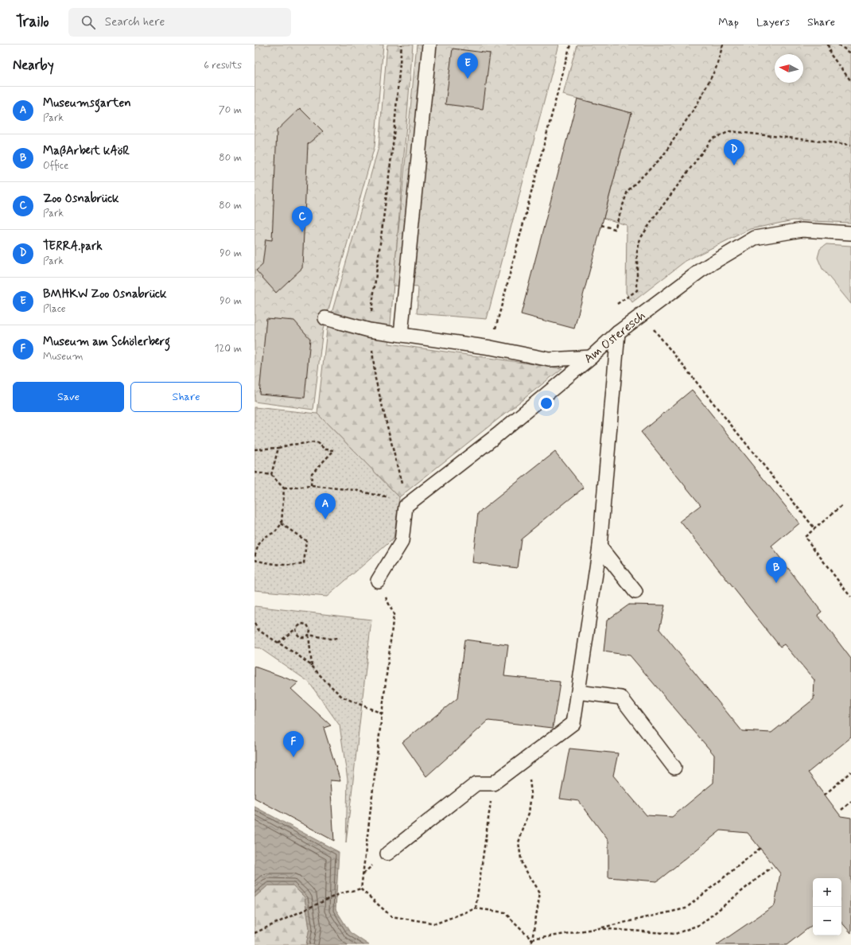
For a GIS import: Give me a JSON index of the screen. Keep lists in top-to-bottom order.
{
  "streets": {
    "lane": ["Am Osteresch"]
  },
  "north": "left",
  "page": {
    "header": "Trailo",
    "search": "Search here",
    "nav": ["Map", "Layers", "Share"],
    "heading": ["Nearby", "6 results"],
    "pins": [
      "E",
      "D",
      "C",
      "A",
      "B",
      "F"
    ],
    "list": [
      {
        "mark": "A",
        "name": "Museumsgarten",
        "note": "Park",
        "value": "70 m"
      },
      {
        "mark": "B",
        "name": "MaßArbeit kAöR",
        "note": "Office",
        "value": "80 m"
      },
      {
        "mark": "C",
        "name": "Zoo Osnabrück",
        "note": "Park",
        "value": "80 m"
      },
      {
        "mark": "D",
        "name": "TERRA.park",
        "note": "Park",
        "value": "90 m"
      },
      {
        "mark": "E",
        "name": "BMHKW Zoo Osnabrück",
        "note": "Place",
        "value": "90 m"
      },
      {
        "mark": "F",
        "name": "Museum am Schölerberg",
        "note": "Museum",
        "value": "120 m"
      }
    ],
    "buttons": ["Save", "Share"],
    "map_buttons": ["+", "−"]
  }
}
